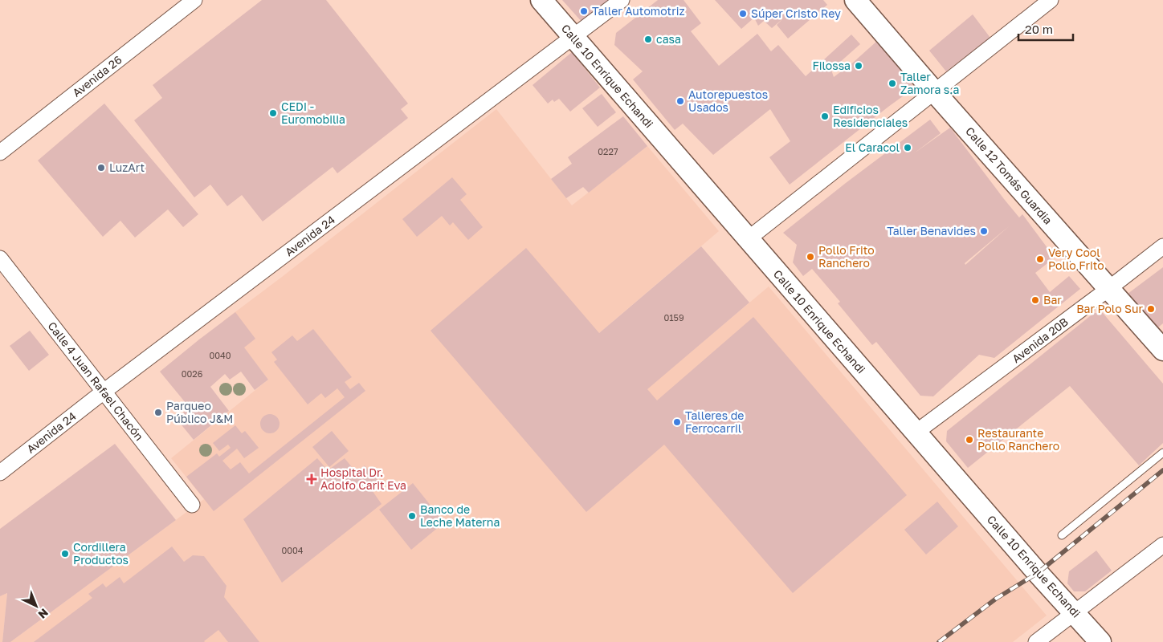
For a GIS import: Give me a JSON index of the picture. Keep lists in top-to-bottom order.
{
  "streets": {
    "street": [
      "Avenida 26",
      "Calle 10 Enrique Echandi",
      "Calle 12 Tomás Guardia",
      "Avenida 24",
      "Avenida 20B",
      "Calle 4 Juan Rafael Chacón"
    ]
  },
  "crossings": [
    ["Calle 10 Enrique Echandi", "Avenida 24"],
    ["Calle 10 Enrique Echandi", "Avenida 20B"],
    ["Calle 12 Tomás Guardia", "Avenida 20B"],
    ["Avenida 24", "Calle 4 Juan Rafael Chacón"]
  ],
  "places": {
    "other": [
      "Taller Automotriz",
      "Súper Cristo Rey",
      "casa",
      "Filossa",
      "Taller Zamora s.a",
      "Autorepuestos Usados",
      "CEDI - Euromobilia",
      "Edificios Residenciales",
      "El Caracol",
      "LuzArt",
      "Taller Benavides",
      "Pollo Frito Ranchero",
      "Very Cool Pollo Frito",
      "Bar",
      "Bar Polo Sur",
      "Parqueo Público J&M",
      "Talleres de Ferrocarril",
      "Restaurante Pollo Ranchero",
      "Banco de Leche Materna",
      "Cordillera Productos"
    ],
    "health": ["Hospital Dr. Adolfo Carit Eva"]
  },
  "house_numbers": [
    "0227",
    "0159",
    "0040",
    "0026",
    "0004"
  ],
  "scale_bar": "20 m",
  "north": "bottom right"
}
